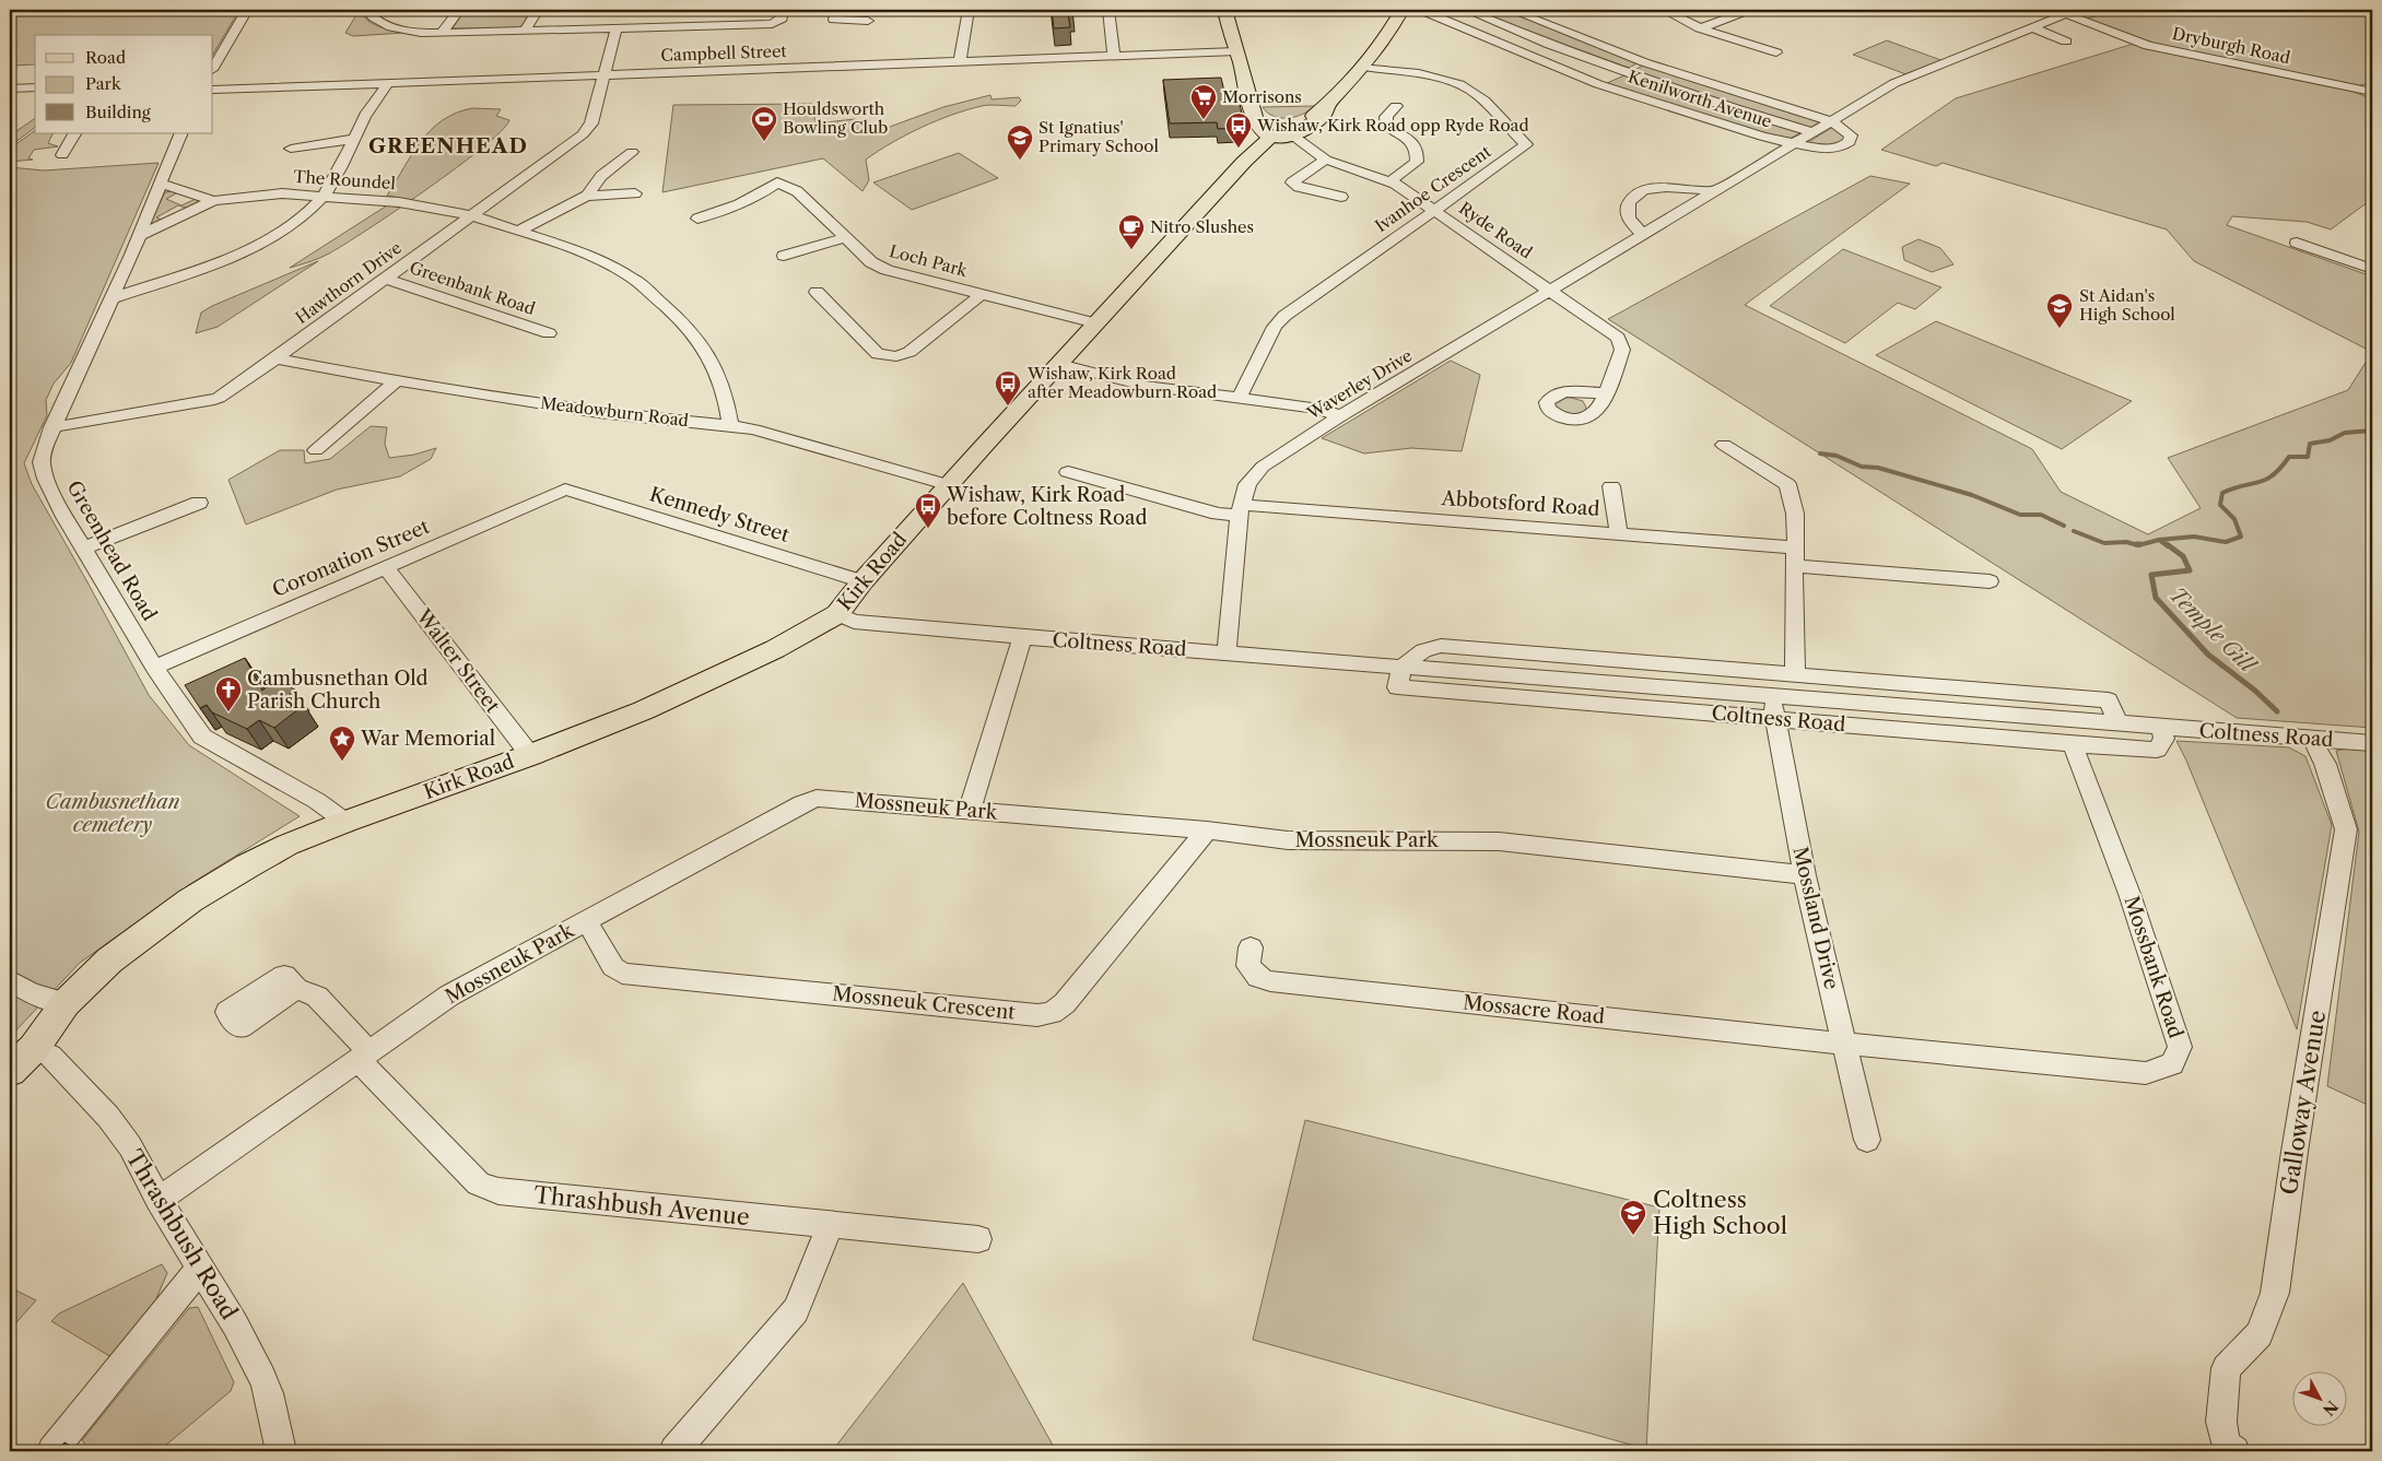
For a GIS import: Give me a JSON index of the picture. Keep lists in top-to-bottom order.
{
  "streets": {
    "main road": ["Kirk Road"],
    "street": [
      "Dryburgh Road",
      "Campbell Street",
      "Kenilworth Avenue",
      "The Roundel",
      "Ivanhoe Crescent",
      "Ryde Road",
      "Loch Park",
      "Hawthorn Drive",
      "Greenbank Road",
      "Waverley Drive",
      "Meadowburn Road",
      "Abbotsford Road",
      "Kennedy Street",
      "Greenhead Road",
      "Coronation Street",
      "Coltness Road",
      "Walter Street",
      "Mossneuk Park",
      "Mossland Drive",
      "Mossbank Road",
      "Mossneuk Crescent",
      "Mossacre Road",
      "Galloway Avenue",
      "Thrashbush Avenue",
      "Thrashbush Road"
    ]
  },
  "crossings": [
    ["Dryburgh Road", "Waverley Drive"],
    ["Campbell Street", "Hawthorn Drive"],
    ["Kenilworth Avenue", "Waverley Drive"],
    ["The Roundel", "Hawthorn Drive"],
    ["The Roundel", "Greenhead Road"],
    ["Ivanhoe Crescent", "Ryde Road"],
    ["Ivanhoe Crescent", "Kirk Road"],
    ["Ryde Road", "Waverley Drive"],
    ["Ryde Road", "Kirk Road"],
    ["Loch Park", "Kirk Road"],
    ["Hawthorn Drive", "Greenbank Road"],
    ["Hawthorn Drive", "Meadowburn Road"],
    ["Hawthorn Drive", "Greenhead Road"],
    ["Waverley Drive", "Abbotsford Road"],
    ["Waverley Drive", "Coltness Road"],
    ["Meadowburn Road", "Kirk Road"],
    ["Kennedy Street", "Coronation Street"],
    ["Kennedy Street", "Kirk Road"],
    ["Greenhead Road", "Coronation Street"],
    ["Greenhead Road", "Kirk Road"],
    ["Coronation Street", "Walter Street"],
    ["Kirk Road", "Coltness Road"],
    ["Kirk Road", "Walter Street"],
    ["Kirk Road", "Thrashbush Road"],
    ["Coltness Road", "Mossland Drive"],
    ["Coltness Road", "Mossbank Road"],
    ["Coltness Road", "Galloway Avenue"],
    ["Mossneuk Park", "Mossland Drive"],
    ["Mossneuk Park", "Mossneuk Crescent"],
    ["Mossneuk Park", "Thrashbush Avenue"],
    ["Mossneuk Park", "Thrashbush Road"],
    ["Mossland Drive", "Mossbank Road"],
    ["Mossland Drive", "Mossacre Road"],
    ["Mossbank Road", "Mossacre Road"]
  ],
  "districts": ["GREENHEAD"],
  "water": ["Temple Gill"],
  "parks": ["Cambusnethan cemetery"],
  "places": {
    "supermarket": ["Morrisons"],
    "sports": ["Houldsworth Bowling Club"],
    "bus stop": ["Wishaw, Kirk Road opp Ryde Road", "Wishaw, Kirk Road after Meadowburn Road", "Wishaw, Kirk Road before Coltness Road"],
    "school or university": ["St Ignatius' Primary School", "St Aidan's High School", "Coltness High School"],
    "cafe": ["Nitro Slushes"],
    "church": ["Cambusnethan Old Parish Church"],
    "place": ["War Memorial"]
  },
  "legend": ["Road", "Park", "Building"],
  "north": "bottom right"
}
